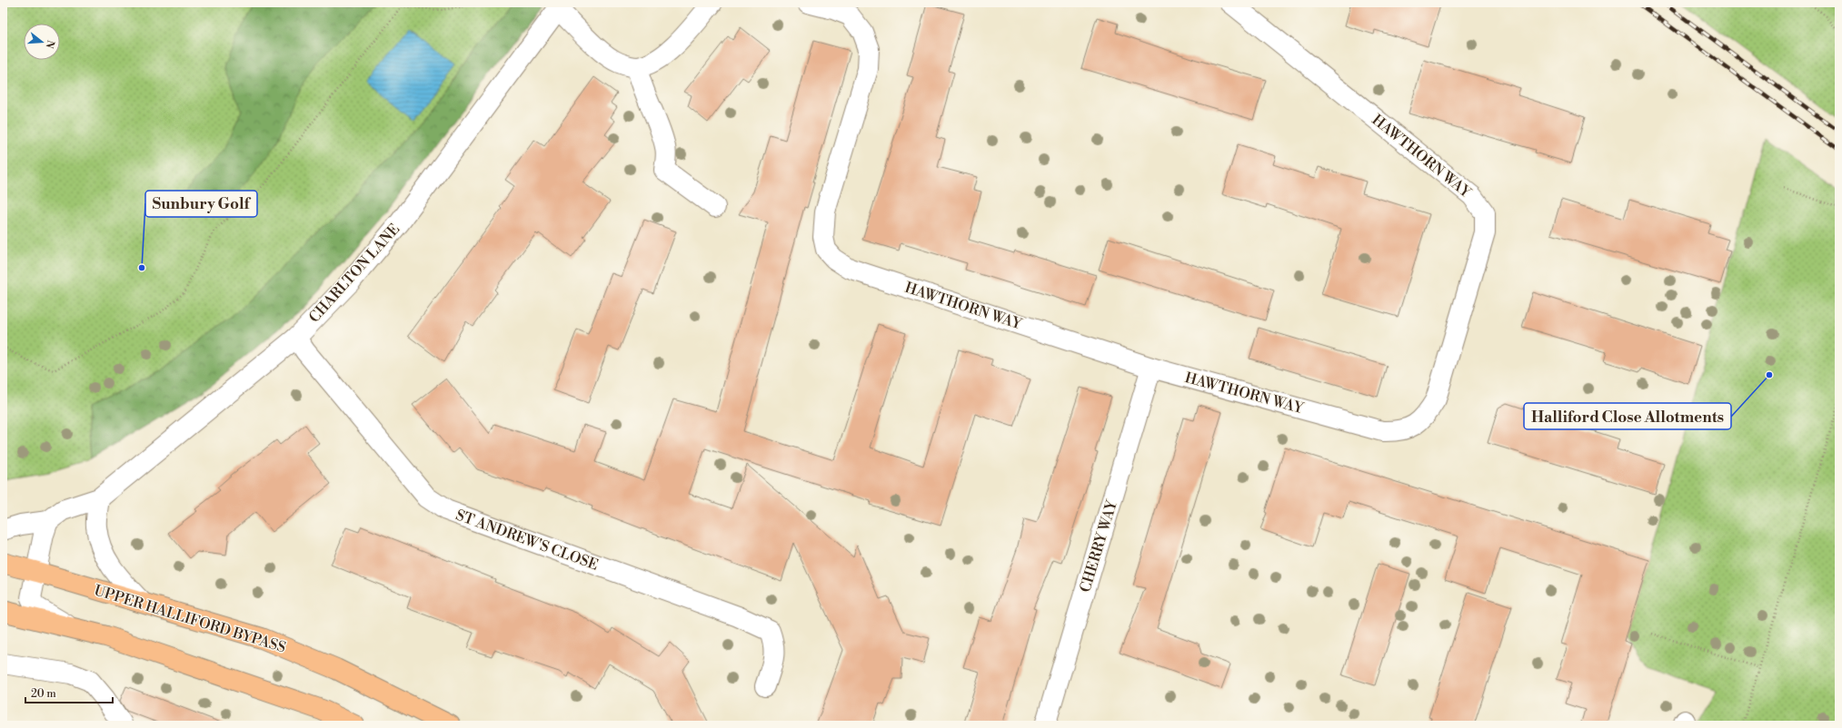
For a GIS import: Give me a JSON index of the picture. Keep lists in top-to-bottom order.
{
  "streets": {
    "main road": ["UPPER HALLIFORD BYPASS"],
    "street": [
      "HAWTHORN WAY",
      "CHARLTON LANE",
      "ST ANDREW'S CLOSE",
      "CHERRY WAY"
    ]
  },
  "crossings": [
    ["HAWTHORN WAY", "CHERRY WAY"],
    ["CHARLTON LANE", "ST ANDREW'S CLOSE"]
  ],
  "places": ["Sunbury Golf", "Halliford Close Allotments"],
  "scale_bar": "20 m",
  "north": "right"
}
